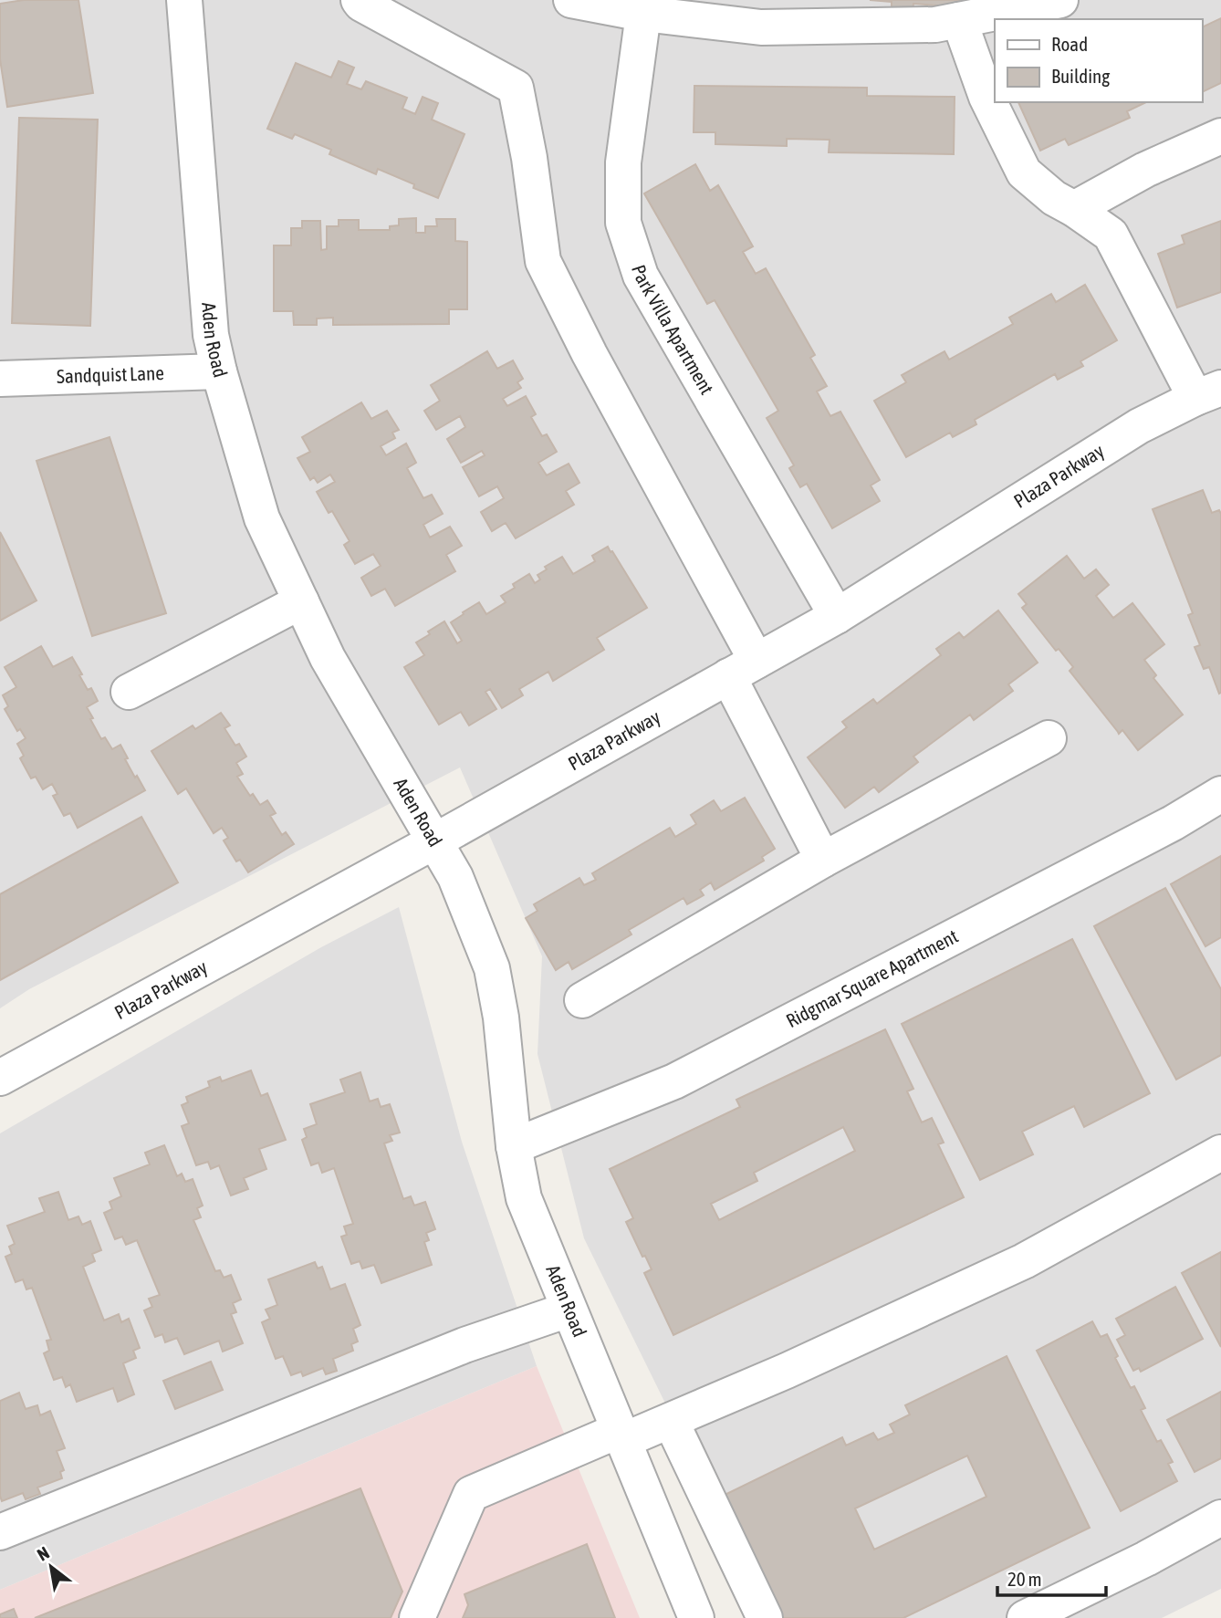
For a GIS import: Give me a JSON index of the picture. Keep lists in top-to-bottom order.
{
  "streets": {
    "street": [
      "Park Villa Apartment",
      "Aden Road",
      "Sandquist Lane",
      "Plaza Parkway",
      "Ridgmar Square Apartment"
    ]
  },
  "crossings": [
    ["Park Villa Apartment", "Plaza Parkway"],
    ["Aden Road", "Sandquist Lane"],
    ["Aden Road", "Plaza Parkway"],
    ["Aden Road", "Ridgmar Square Apartment"]
  ],
  "legend": ["Road", "Building"],
  "scale_bar": "20 m",
  "north": "top left"
}
